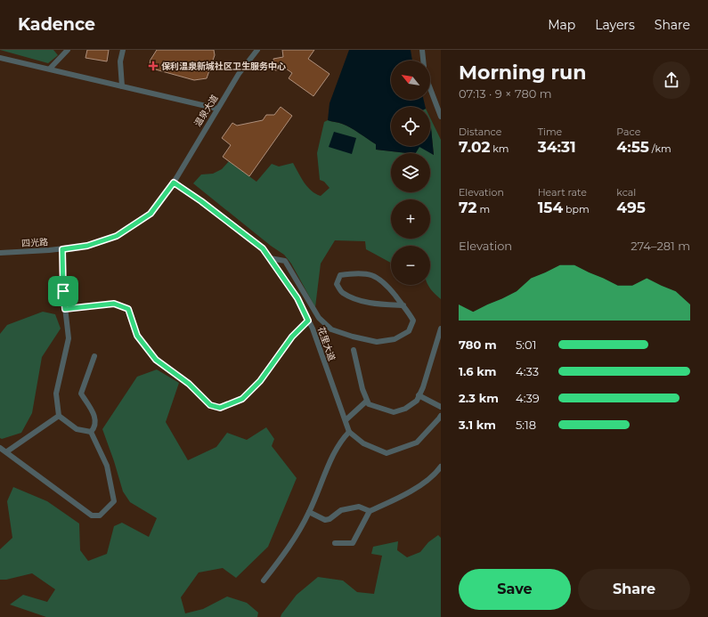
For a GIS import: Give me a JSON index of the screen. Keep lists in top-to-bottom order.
{
  "streets": {
    "street": ["温泉大道", "四光路", "花里大道"]
  },
  "crossings": [
    ["温泉大道", "四光路"],
    ["温泉大道", "花里大道"],
    ["四光路", "花里大道"]
  ],
  "places": {
    "health": ["保利温泉新城社区卫生服务中心"]
  },
  "north": "top left",
  "page": {
    "header": "Kadence",
    "nav": ["Map", "Layers", "Share"],
    "heading": ["Morning run", "07:13 · 9 × 780 m"],
    "map_buttons": ["+", "−"],
    "stats": [
      ["Distance", "7.02 km"],
      ["Time", "34:31"],
      ["Pace", "4:55 /km"],
      ["Elevation", "72 m"],
      ["Heart rate", "154 bpm"],
      ["kcal", "495"]
    ],
    "chart": ["Elevation", "274–281 m"],
    "list": [
      {
        "name": "780 m",
        "note": "5:01"
      },
      {
        "name": "1.6 km",
        "note": "4:33"
      },
      {
        "name": "2.3 km",
        "note": "4:39"
      },
      {
        "name": "3.1 km",
        "note": "5:18"
      }
    ],
    "buttons": ["Save", "Share"]
  }
}
